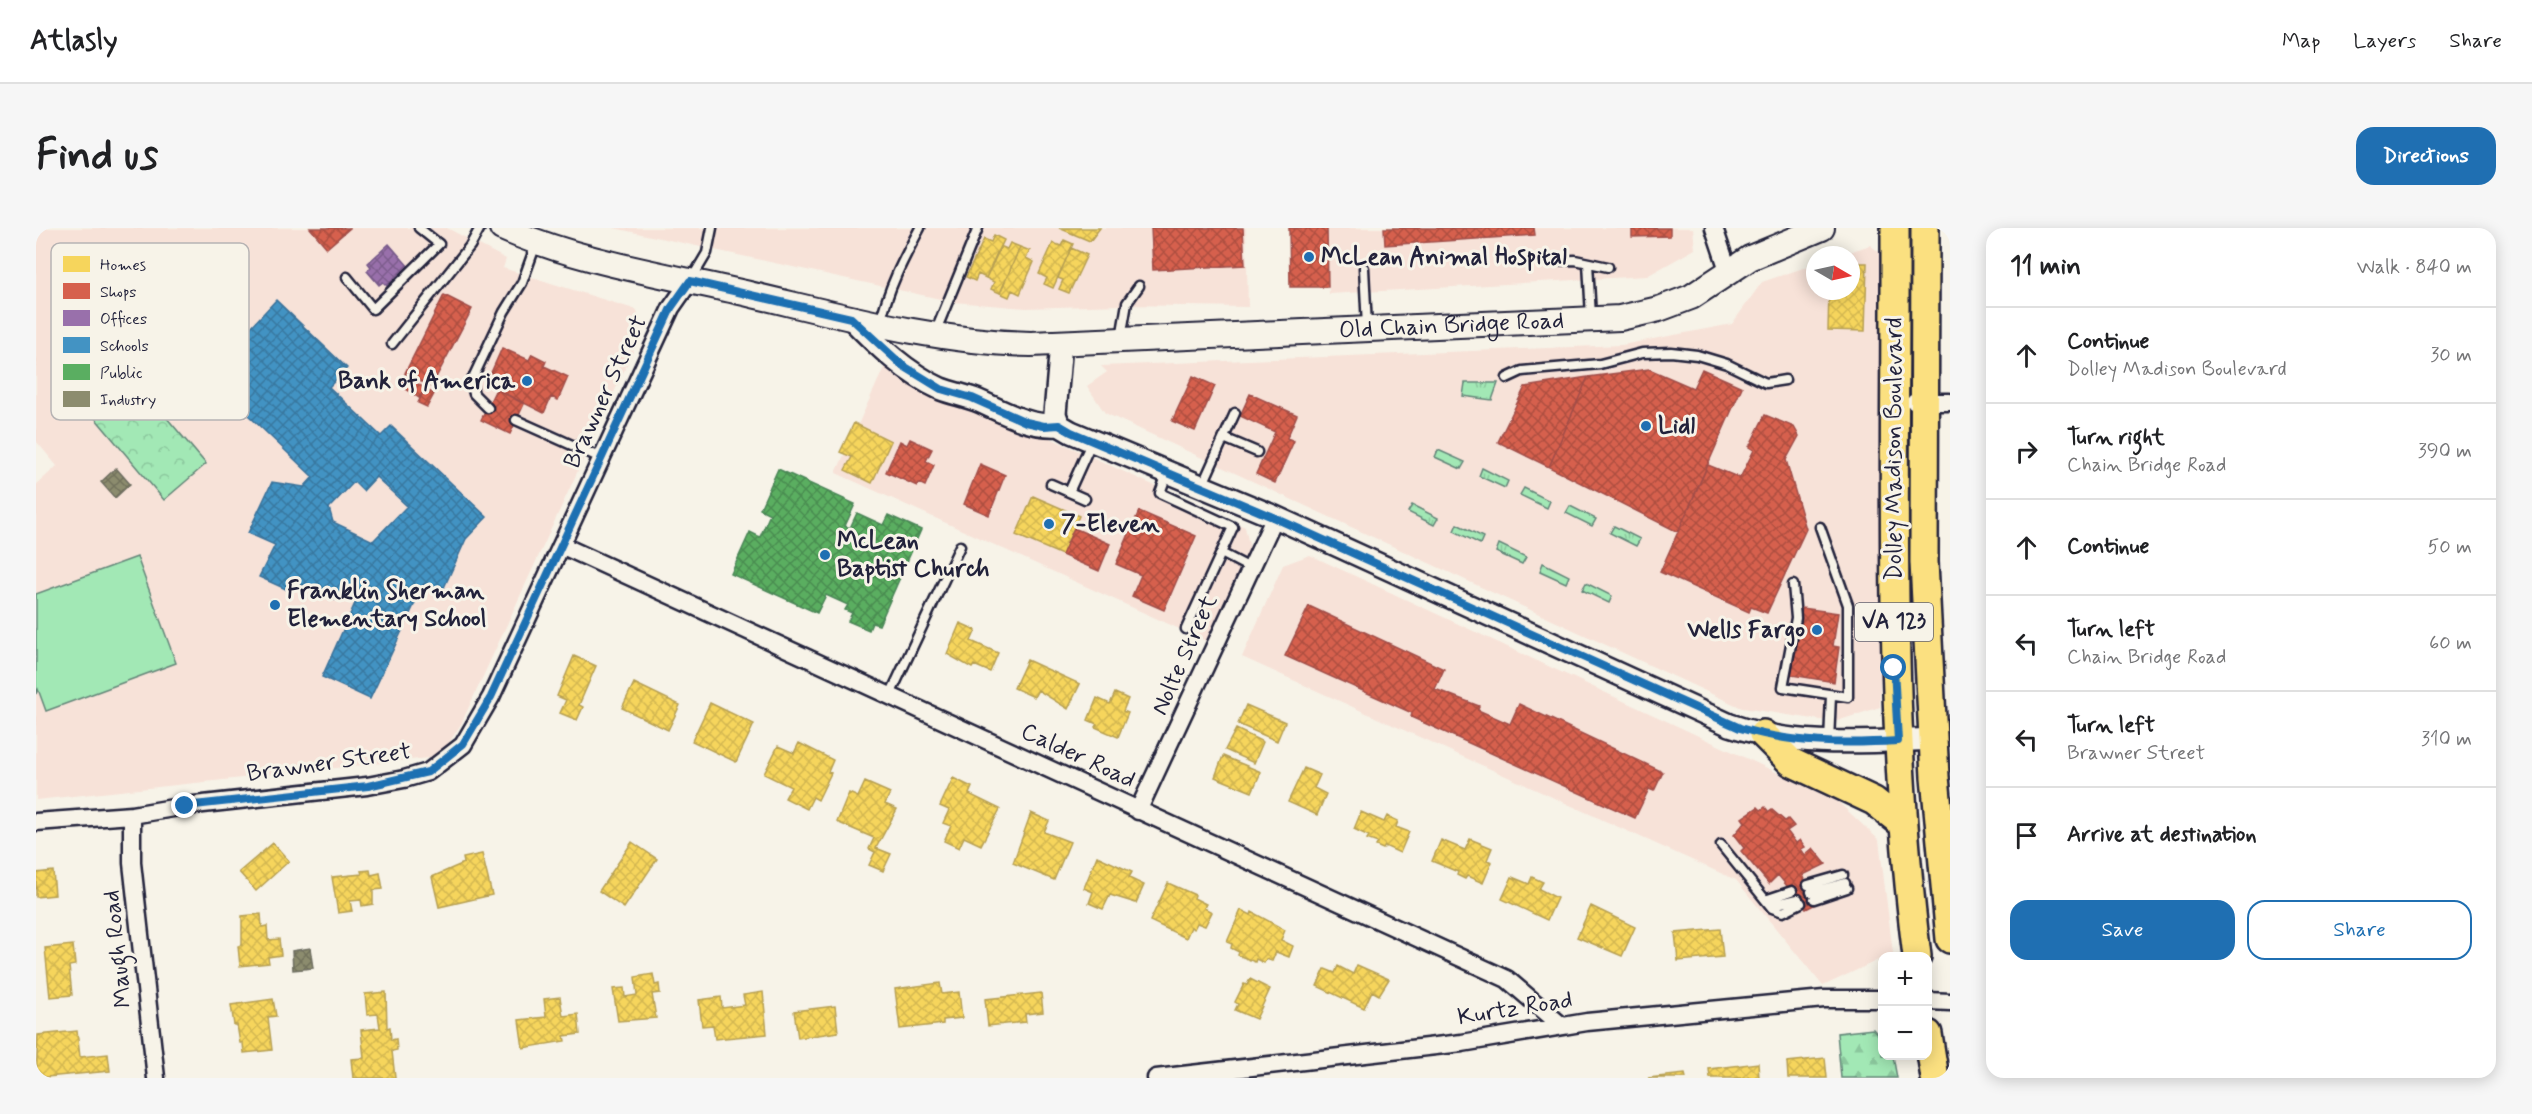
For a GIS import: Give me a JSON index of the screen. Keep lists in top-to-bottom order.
{
  "streets": {
    "main road": ["Old Chain Bridge Road", "Dolley Madison Boulevard", "VA 123"],
    "street": [
      "Brawner Street",
      "Nolte Street",
      "Calder Road",
      "Maugh Road",
      "Kurtz Road"
    ]
  },
  "crossings": [
    ["Old Chain Bridge Road", "Brawner Street"],
    ["Brawner Street", "Calder Road"],
    ["Brawner Street", "Maugh Road"],
    ["Nolte Street", "Calder Road"],
    ["Calder Road", "Kurtz Road"]
  ],
  "places": [
    "McLean Animal Hospital",
    "Bank of America",
    "Lidl",
    "7-Eleven",
    "McLean Baptist Church",
    "Franklin Sherman Elementary School",
    "Wells Fargo"
  ],
  "legend": [
    "Homes",
    "Shops",
    "Offices",
    "Schools",
    "Public",
    "Industry"
  ],
  "north": "right",
  "page": {
    "header": "Atlasly",
    "nav": ["Map", "Layers", "Share"],
    "buttons": [
      "Directions",
      ["Save", "Share"]
    ],
    "title": "Find us",
    "heading": ["11 min", "Walk · 840 m"],
    "list": [
      ["Continue", "Dolley Madison Boulevard", "30 m"],
      ["Turn right", "Chain Bridge Road", "390 m"],
      ["Continue", "50 m"],
      ["Turn left", "Chain Bridge Road", "60 m"],
      ["Turn left", "Brawner Street", "310 m"],
      "Arrive at destination"
    ],
    "map_buttons": ["+", "−"]
  }
}
